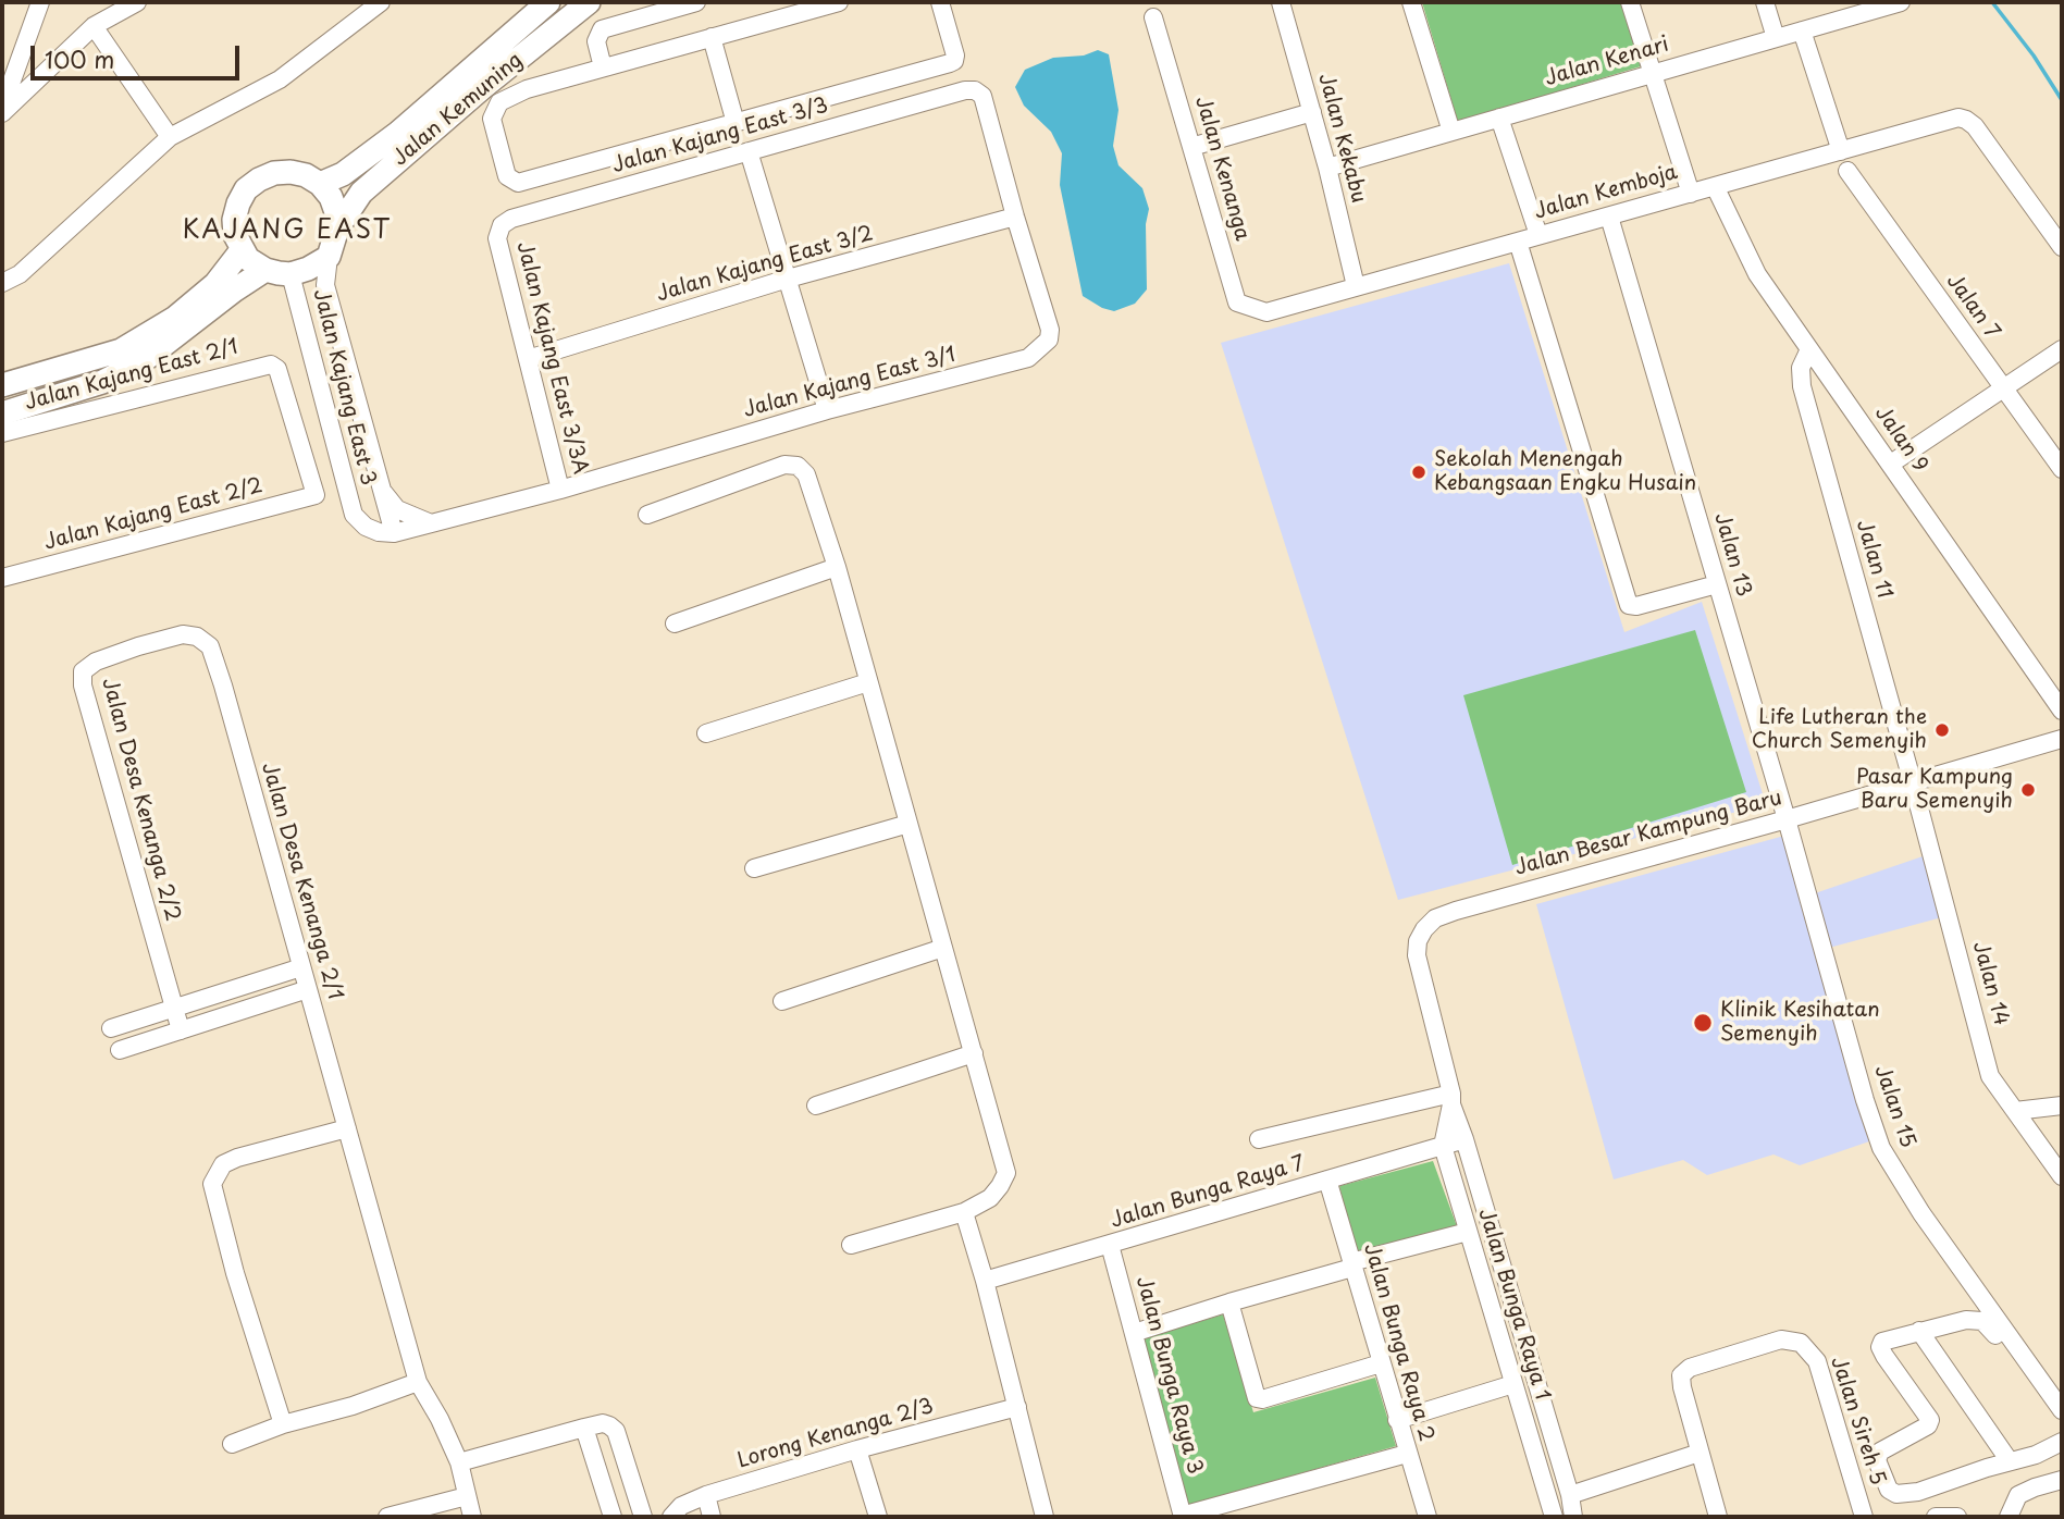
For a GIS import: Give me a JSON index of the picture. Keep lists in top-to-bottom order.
{
  "streets": {
    "street": [
      "Jalan Kenari",
      "Jalan Kemuning",
      "Jalan Kajang East 3/3",
      "Jalan Kekabu",
      "Jalan Kenanga",
      "Jalan Kemboja",
      "Jalan Kajang East 3/2",
      "Jalan 7",
      "Jalan Kajang East 3/3A",
      "Jalan Kajang East 2/1",
      "Jalan Kajang East 3/1",
      "Jalan Kajang East 3",
      "Jalan 9",
      "Jalan Kajang East 2/2",
      "Jalan 13",
      "Jalan 11",
      "Jalan Desa Kenanga 2/2",
      "Jalan Besar Kampung Baru",
      "Jalan Desa Kenanga 2/1",
      "Jalan 14",
      "Jalan 15",
      "Jalan Bunga Raya 7",
      "Jalan Bunga Raya 1",
      "Jalan Bunga Raya 2",
      "Jalan Bunga Raya 3",
      "Jalan Sireh 5",
      "Lorong Kenanga 2/3"
    ]
  },
  "crossings": [
    ["Jalan Kenari", "Jalan Kekabu"],
    ["Jalan Kemuning", "Jalan Kajang East 3"],
    ["Jalan Kajang East 3/3", "Jalan Kajang East 3/3A"],
    ["Jalan Kajang East 3/3", "Jalan Kajang East 3/1"],
    ["Jalan Kekabu", "Jalan Kemboja"],
    ["Jalan Kenanga", "Jalan Kemboja"],
    ["Jalan Kemboja", "Jalan 9"],
    ["Jalan Kemboja", "Jalan 13"],
    ["Jalan Kajang East 3/2", "Jalan Kajang East 3/3A"],
    ["Jalan Kajang East 3/2", "Jalan Kajang East 3/1"],
    ["Jalan Kajang East 3/3A", "Jalan Kajang East 3/1"],
    ["Jalan Kajang East 2/1", "Jalan Kajang East 2/2"],
    ["Jalan Kajang East 3/1", "Jalan Kajang East 3"],
    ["Jalan 9", "Jalan 11"],
    ["Jalan 13", "Jalan Besar Kampung Baru"],
    ["Jalan 13", "Jalan 15"],
    ["Jalan 11", "Jalan Besar Kampung Baru"],
    ["Jalan 11", "Jalan 14"],
    ["Jalan Desa Kenanga 2/2", "Jalan Desa Kenanga 2/1"],
    ["Jalan Besar Kampung Baru", "Jalan 14"],
    ["Jalan Besar Kampung Baru", "Jalan 15"],
    ["Jalan Besar Kampung Baru", "Jalan Bunga Raya 7"],
    ["Jalan Besar Kampung Baru", "Jalan Bunga Raya 1"],
    ["Jalan Bunga Raya 7", "Jalan Bunga Raya 1"],
    ["Jalan Bunga Raya 7", "Jalan Bunga Raya 2"],
    ["Jalan Bunga Raya 7", "Jalan Bunga Raya 3"]
  ],
  "districts": ["KAJANG EAST"],
  "places": [
    "Sekolah Menengah Kebangsaan Engku Husain",
    "Life Lutheran the Church Semenyih",
    "Pasar Kampung Baru Semenyih",
    "Klinik Kesihatan Semenyih"
  ],
  "scale_bar": "100 m"
}
